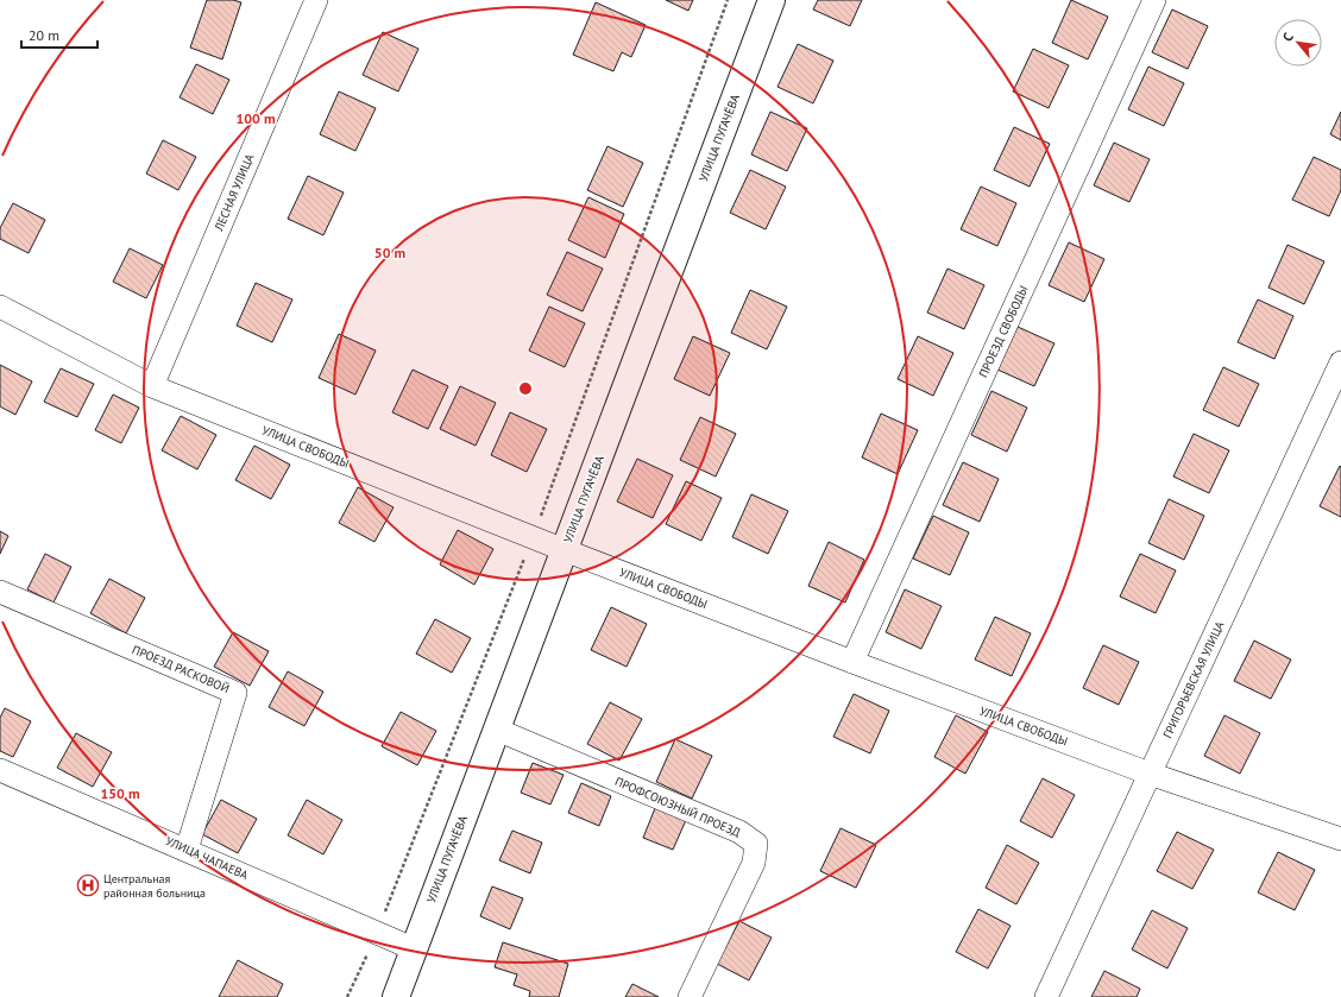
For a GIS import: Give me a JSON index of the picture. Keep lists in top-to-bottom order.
{
  "streets": {
    "main road": ["УЛИЦА ПУГАЧЁВА"],
    "street": [
      "ЛЕСНАЯ УЛИЦА",
      "ПРОЕЗД СВОБОДЫ",
      "УЛИЦА СВОБОДЫ",
      "ПРОЕЗД РАСКОВОЙ",
      "ГРИГОРЬЕВСКАЯ УЛИЦА",
      "ПРОФСОЮЗНЫЙ ПРОЕЗД",
      "УЛИЦА ЧАПАЕВА"
    ]
  },
  "crossings": [
    ["УЛИЦА ПУГАЧЁВА", "УЛИЦА СВОБОДЫ"],
    ["УЛИЦА ПУГАЧЁВА", "ПРОФСОЮЗНЫЙ ПРОЕЗД"],
    ["УЛИЦА ПУГАЧЁВА", "УЛИЦА ЧАПАЕВА"],
    ["ЛЕСНАЯ УЛИЦА", "УЛИЦА СВОБОДЫ"],
    ["ПРОЕЗД СВОБОДЫ", "УЛИЦА СВОБОДЫ"],
    ["УЛИЦА СВОБОДЫ", "ГРИГОРЬЕВСКАЯ УЛИЦА"],
    ["ПРОЕЗД РАСКОВОЙ", "УЛИЦА ЧАПАЕВА"]
  ],
  "places": {
    "hospital": ["Центральная районная больница"]
  },
  "scale_bar": "20 m",
  "north": "top left",
  "rings": ["100 m", "50 m", "150 m"]
}
